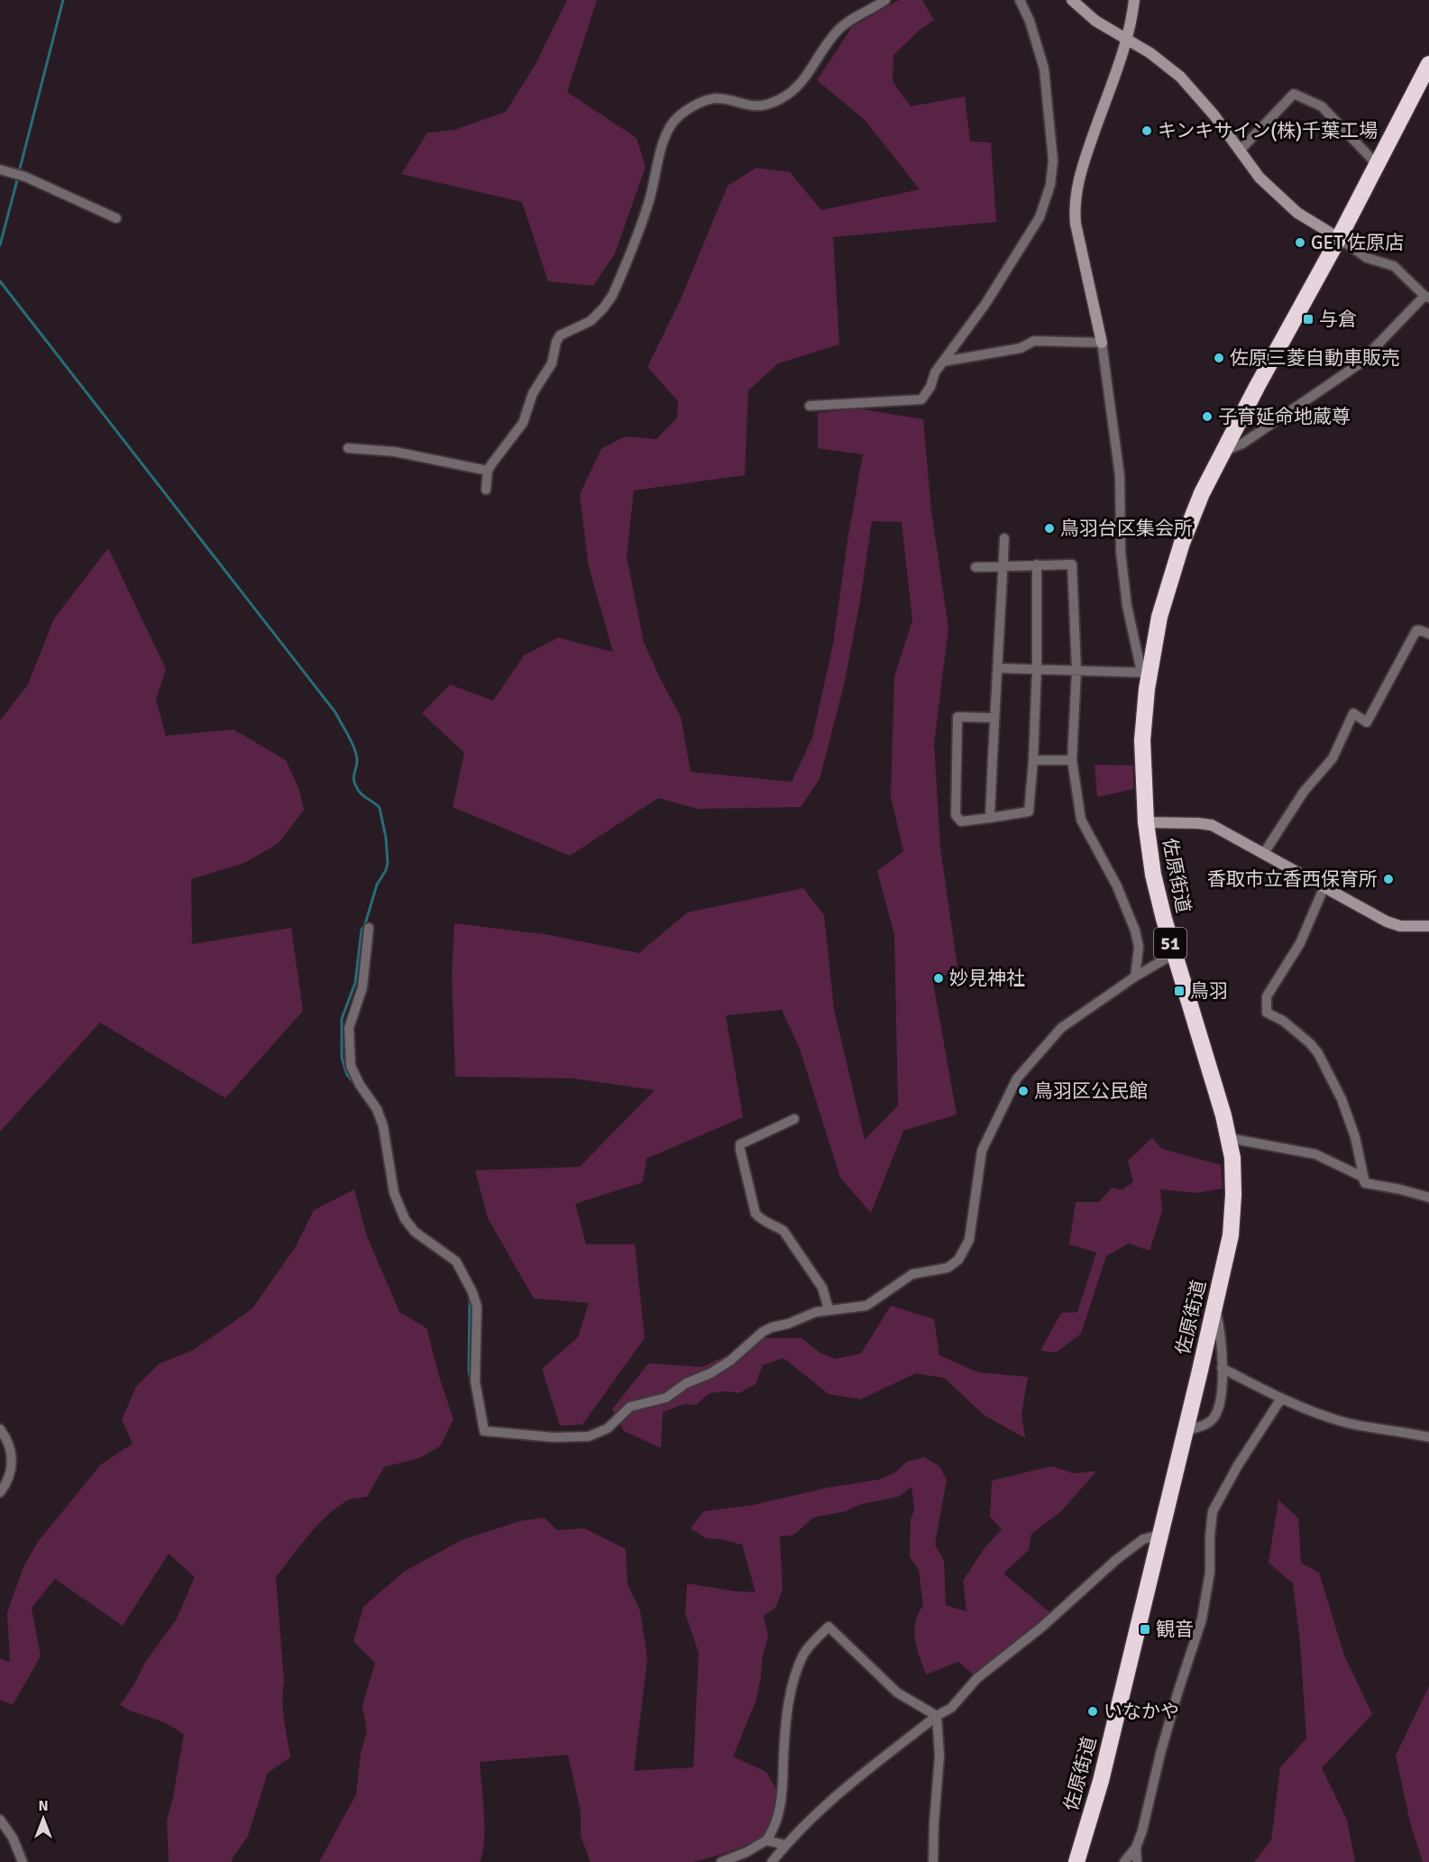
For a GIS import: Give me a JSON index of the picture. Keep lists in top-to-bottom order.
{
  "streets": {
    "highway": ["佐原街道", "51"]
  },
  "places": {
    "other": [
      "キンキサイン(株)千葉工場",
      "GET 佐原店",
      "佐原三菱自動車販売",
      "子育延命地蔵尊",
      "鳥羽台区集会所",
      "香取市立香西保育所",
      "妙見神社",
      "鳥羽区公民館",
      "いなかや"
    ],
    "transit": ["与倉", "鳥羽", "観音"]
  },
  "north": "top"
}
